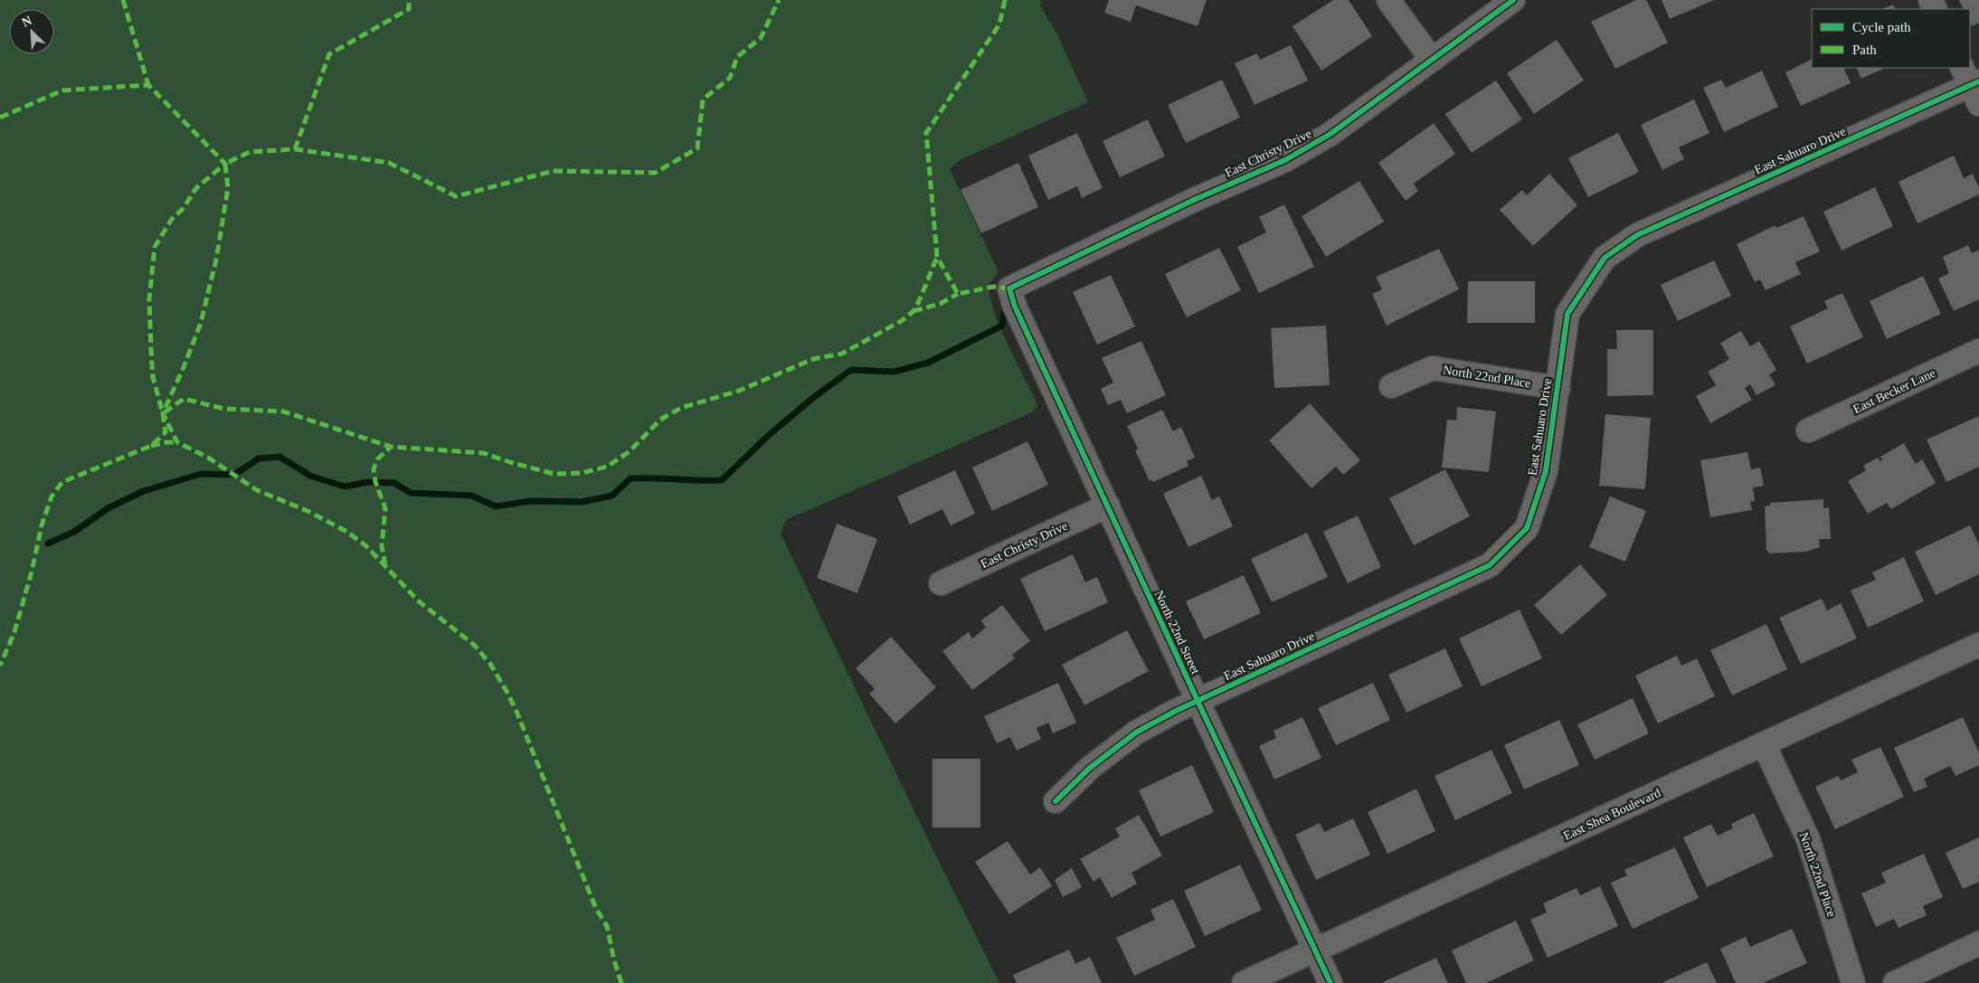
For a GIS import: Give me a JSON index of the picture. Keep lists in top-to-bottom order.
{
  "streets": {
    "street": [
      "East Sahuaro Drive",
      "East Christy Drive",
      "North 22nd Place",
      "East Becker Lane",
      "North 22nd Street",
      "East Shea Boulevard"
    ]
  },
  "crossings": [
    ["East Sahuaro Drive", "North 22nd Place"],
    ["East Sahuaro Drive", "North 22nd Street"],
    ["East Christy Drive", "North 22nd Street"],
    ["North 22nd Place", "East Shea Boulevard"],
    ["North 22nd Street", "East Shea Boulevard"]
  ],
  "legend": ["Cycle path", "Path"],
  "north": "top left"
}
